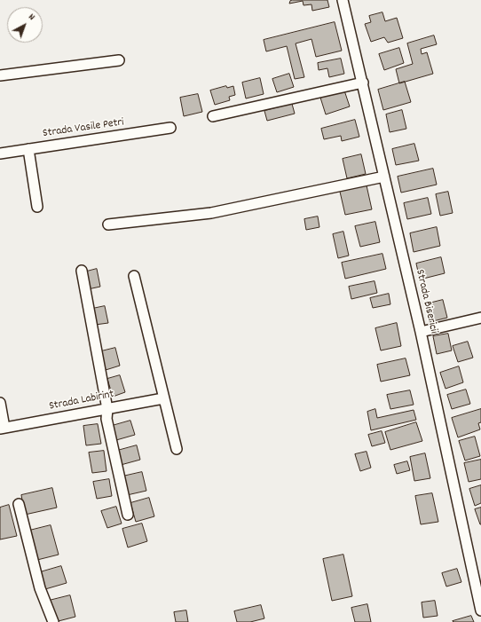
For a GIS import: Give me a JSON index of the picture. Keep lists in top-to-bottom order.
{
  "streets": {
    "street": ["Strada Vasile Petri", "Strada Bisericii", "Strada Labirint"]
  },
  "north": "top right"
}
